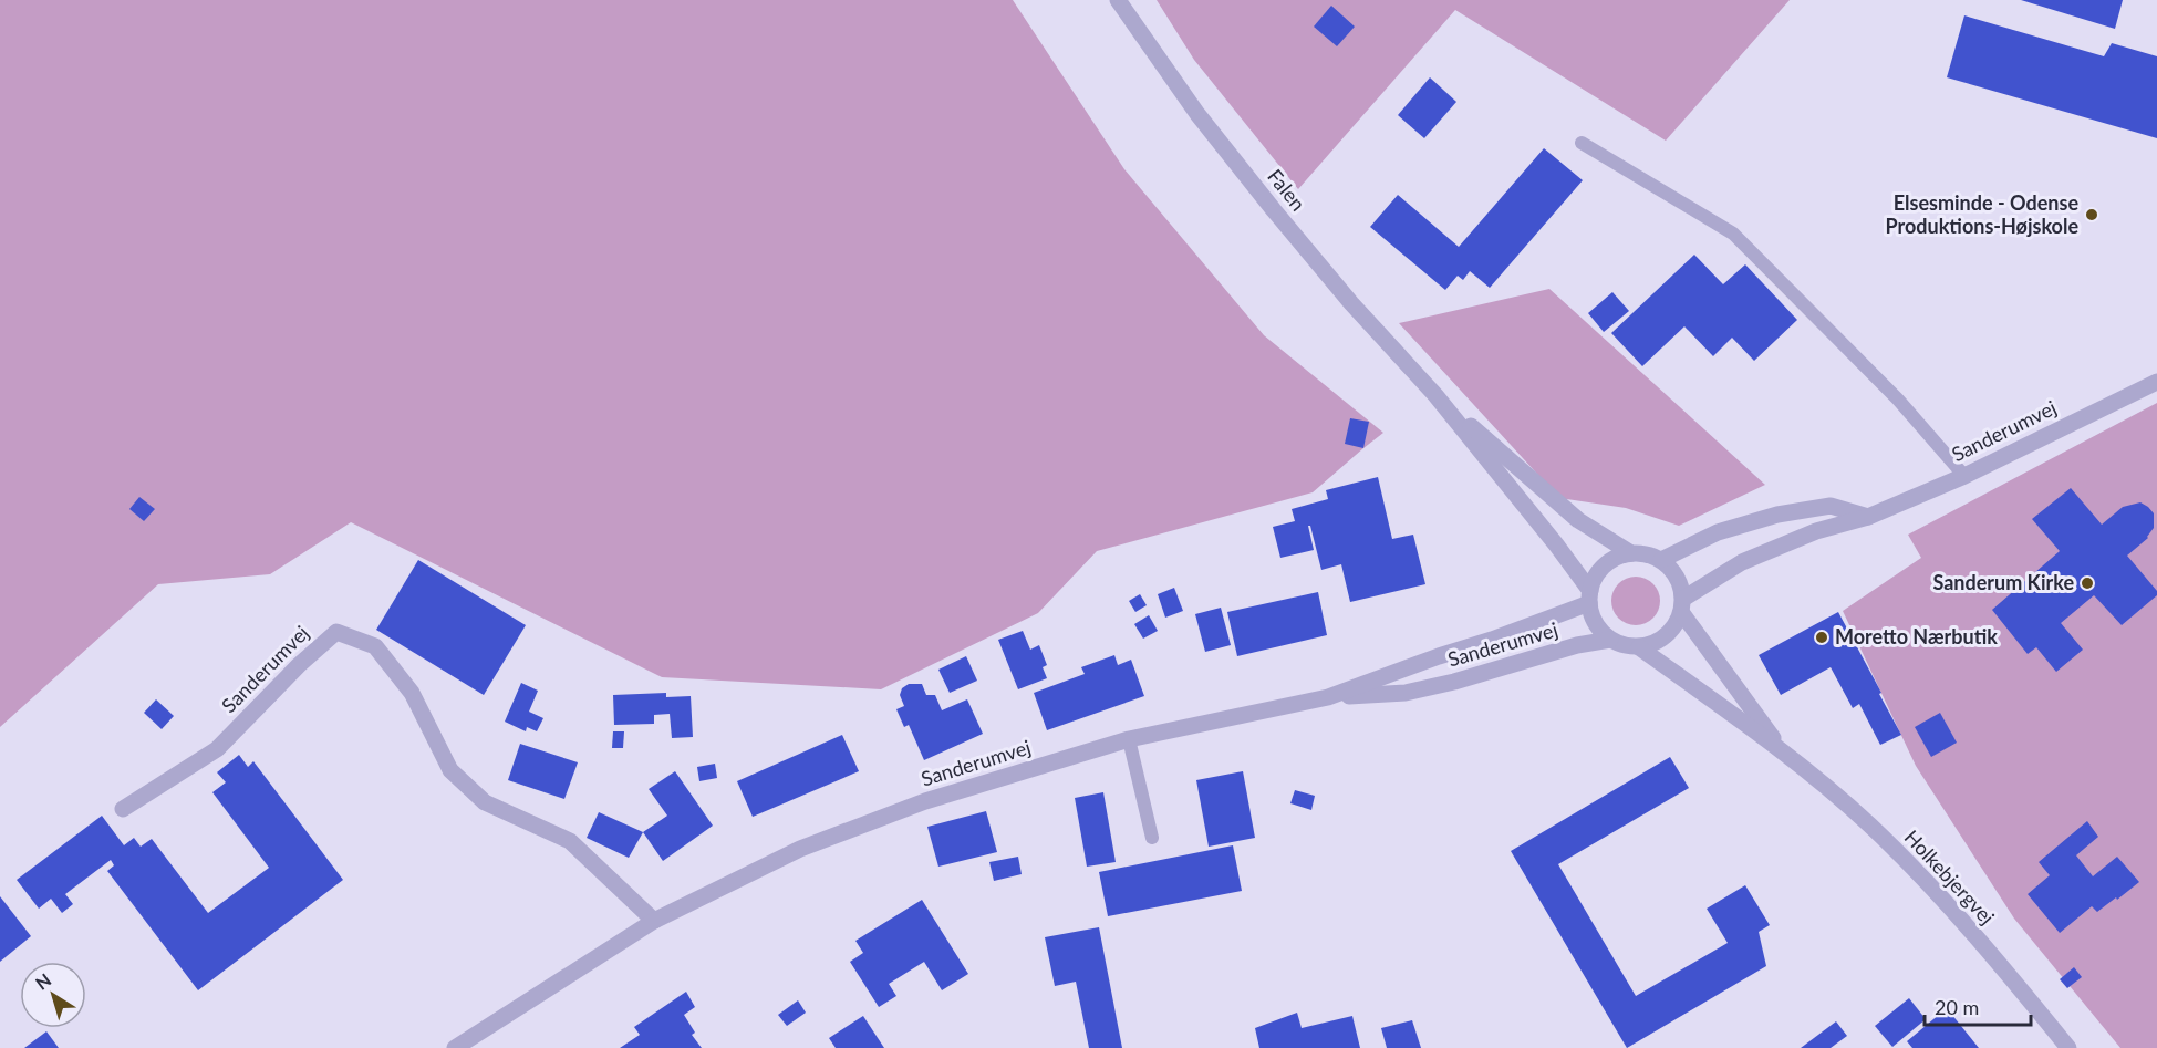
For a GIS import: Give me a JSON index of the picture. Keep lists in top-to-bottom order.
{
  "streets": {
    "street": ["Falen", "Sanderumvej", "Holkebjergvej"]
  },
  "crossings": [
    ["Falen", "Sanderumvej"],
    ["Falen", "Holkebjergvej"],
    ["Sanderumvej", "Holkebjergvej"]
  ],
  "places": ["Elsesminde - Odense Produktions-Højskole", "Sanderum Kirke", "Moretto Nærbutik"],
  "scale_bar": "20 m",
  "north": "top left"
}
